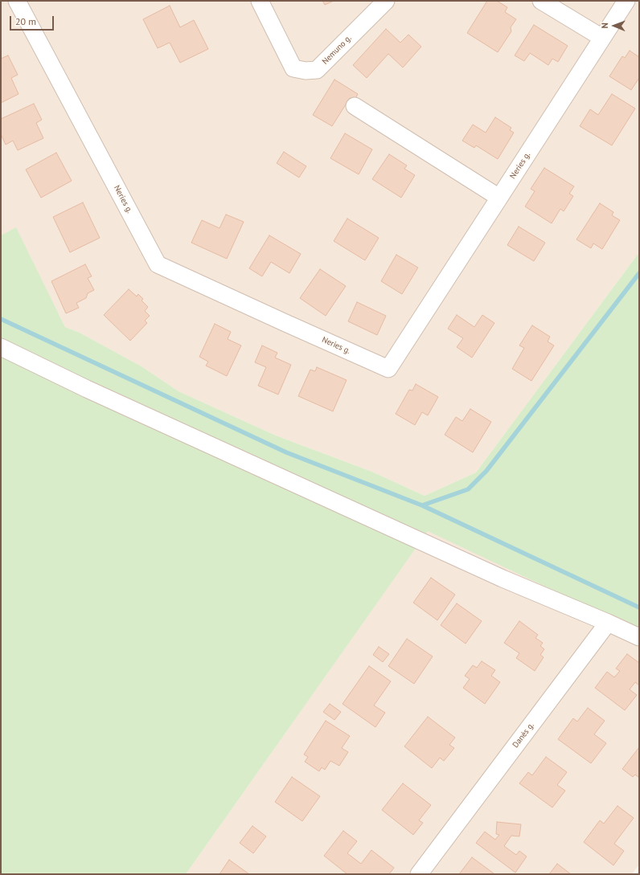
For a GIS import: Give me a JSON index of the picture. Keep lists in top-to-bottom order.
{
  "streets": {
    "street": ["Nemuno g.", "Neries g.", "Danės g."]
  },
  "scale_bar": "20 m",
  "north": "left"
}
